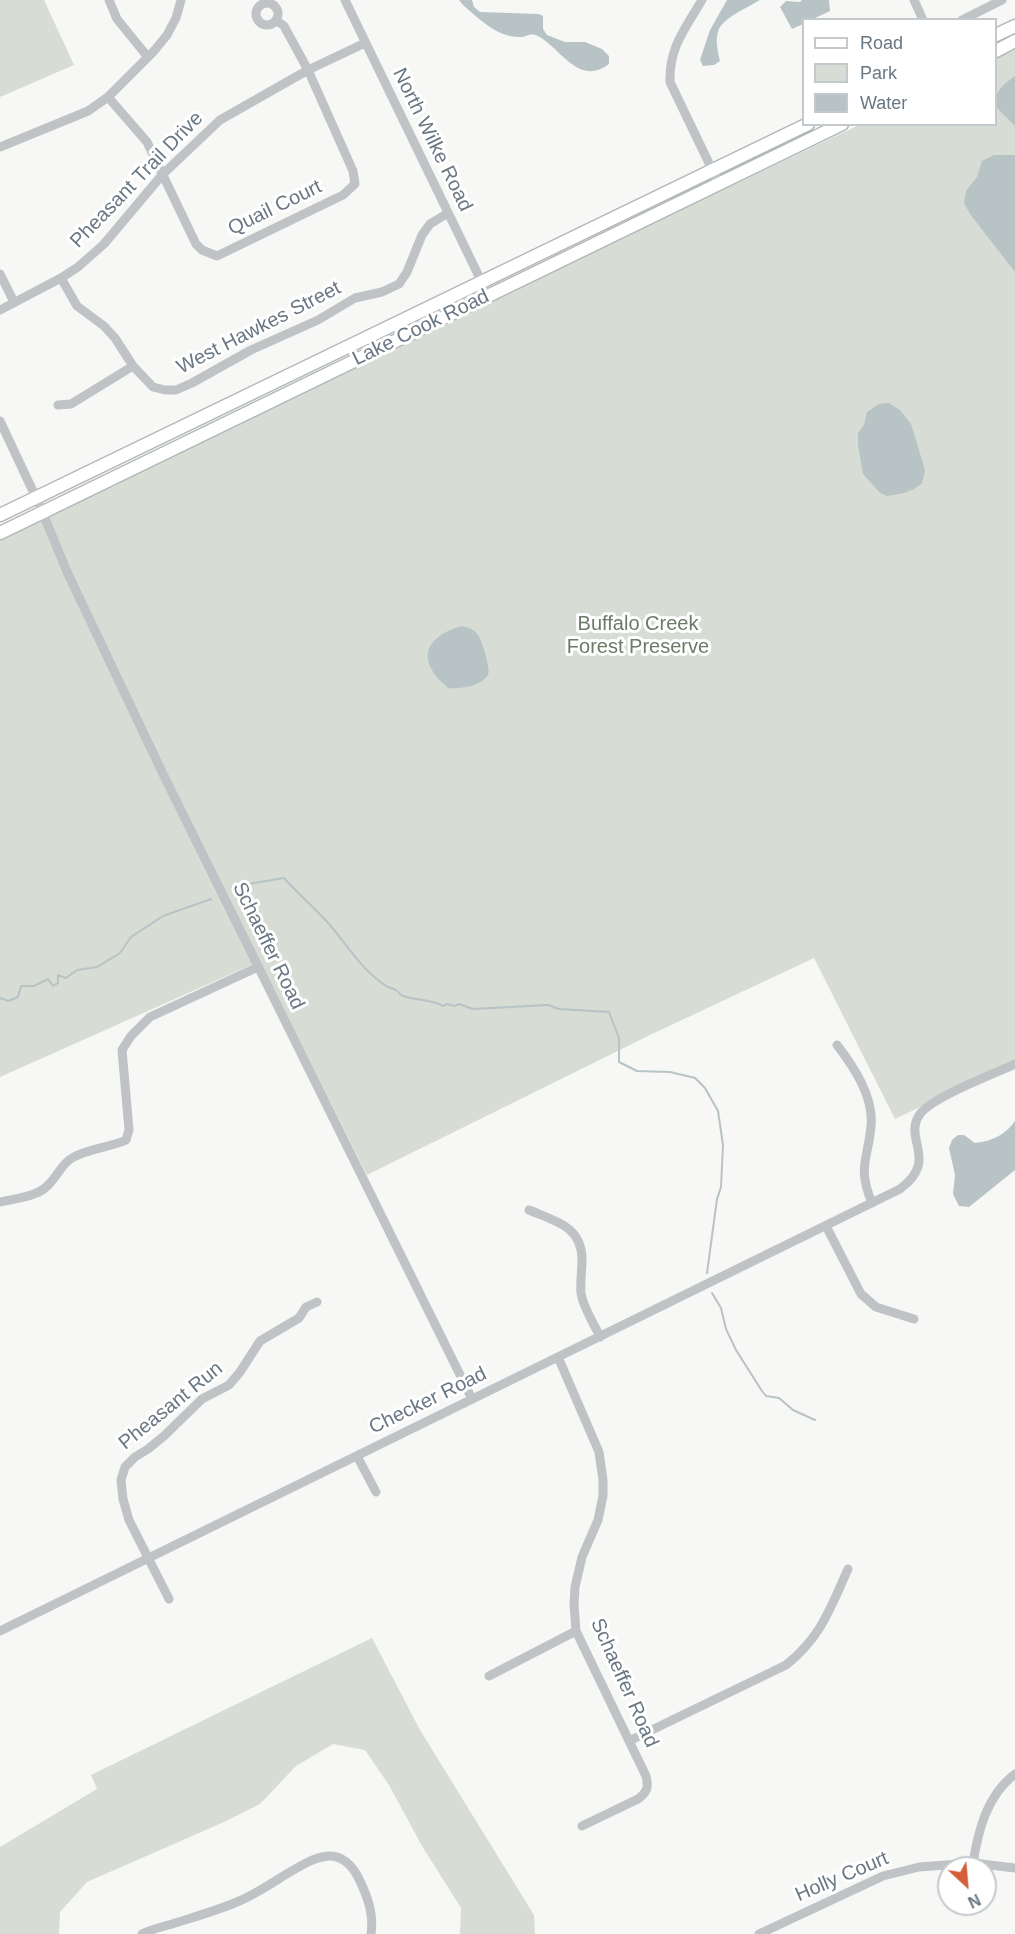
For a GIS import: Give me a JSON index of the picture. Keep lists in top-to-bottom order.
{
  "streets": {
    "main road": ["Lake Cook Road"],
    "street": [
      "North Wilke Road",
      "Pheasant Trail Drive",
      "Quail Court",
      "West Hawkes Street",
      "Schaeffer Road",
      "Checker Road",
      "Pheasant Run",
      "Holly Court"
    ]
  },
  "crossings": [
    ["North Wilke Road", "Pheasant Trail Drive"],
    ["North Wilke Road", "West Hawkes Street"],
    ["North Wilke Road", "Lake Cook Road"],
    ["Pheasant Trail Drive", "Quail Court"],
    ["Pheasant Trail Drive", "West Hawkes Street"],
    ["Lake Cook Road", "Schaeffer Road"],
    ["Schaeffer Road", "Checker Road"],
    ["Checker Road", "Pheasant Run"]
  ],
  "parks": ["Buffalo Creek Forest Preserve"],
  "legend": ["Road", "Park", "Water"],
  "north": "bottom right"
}
